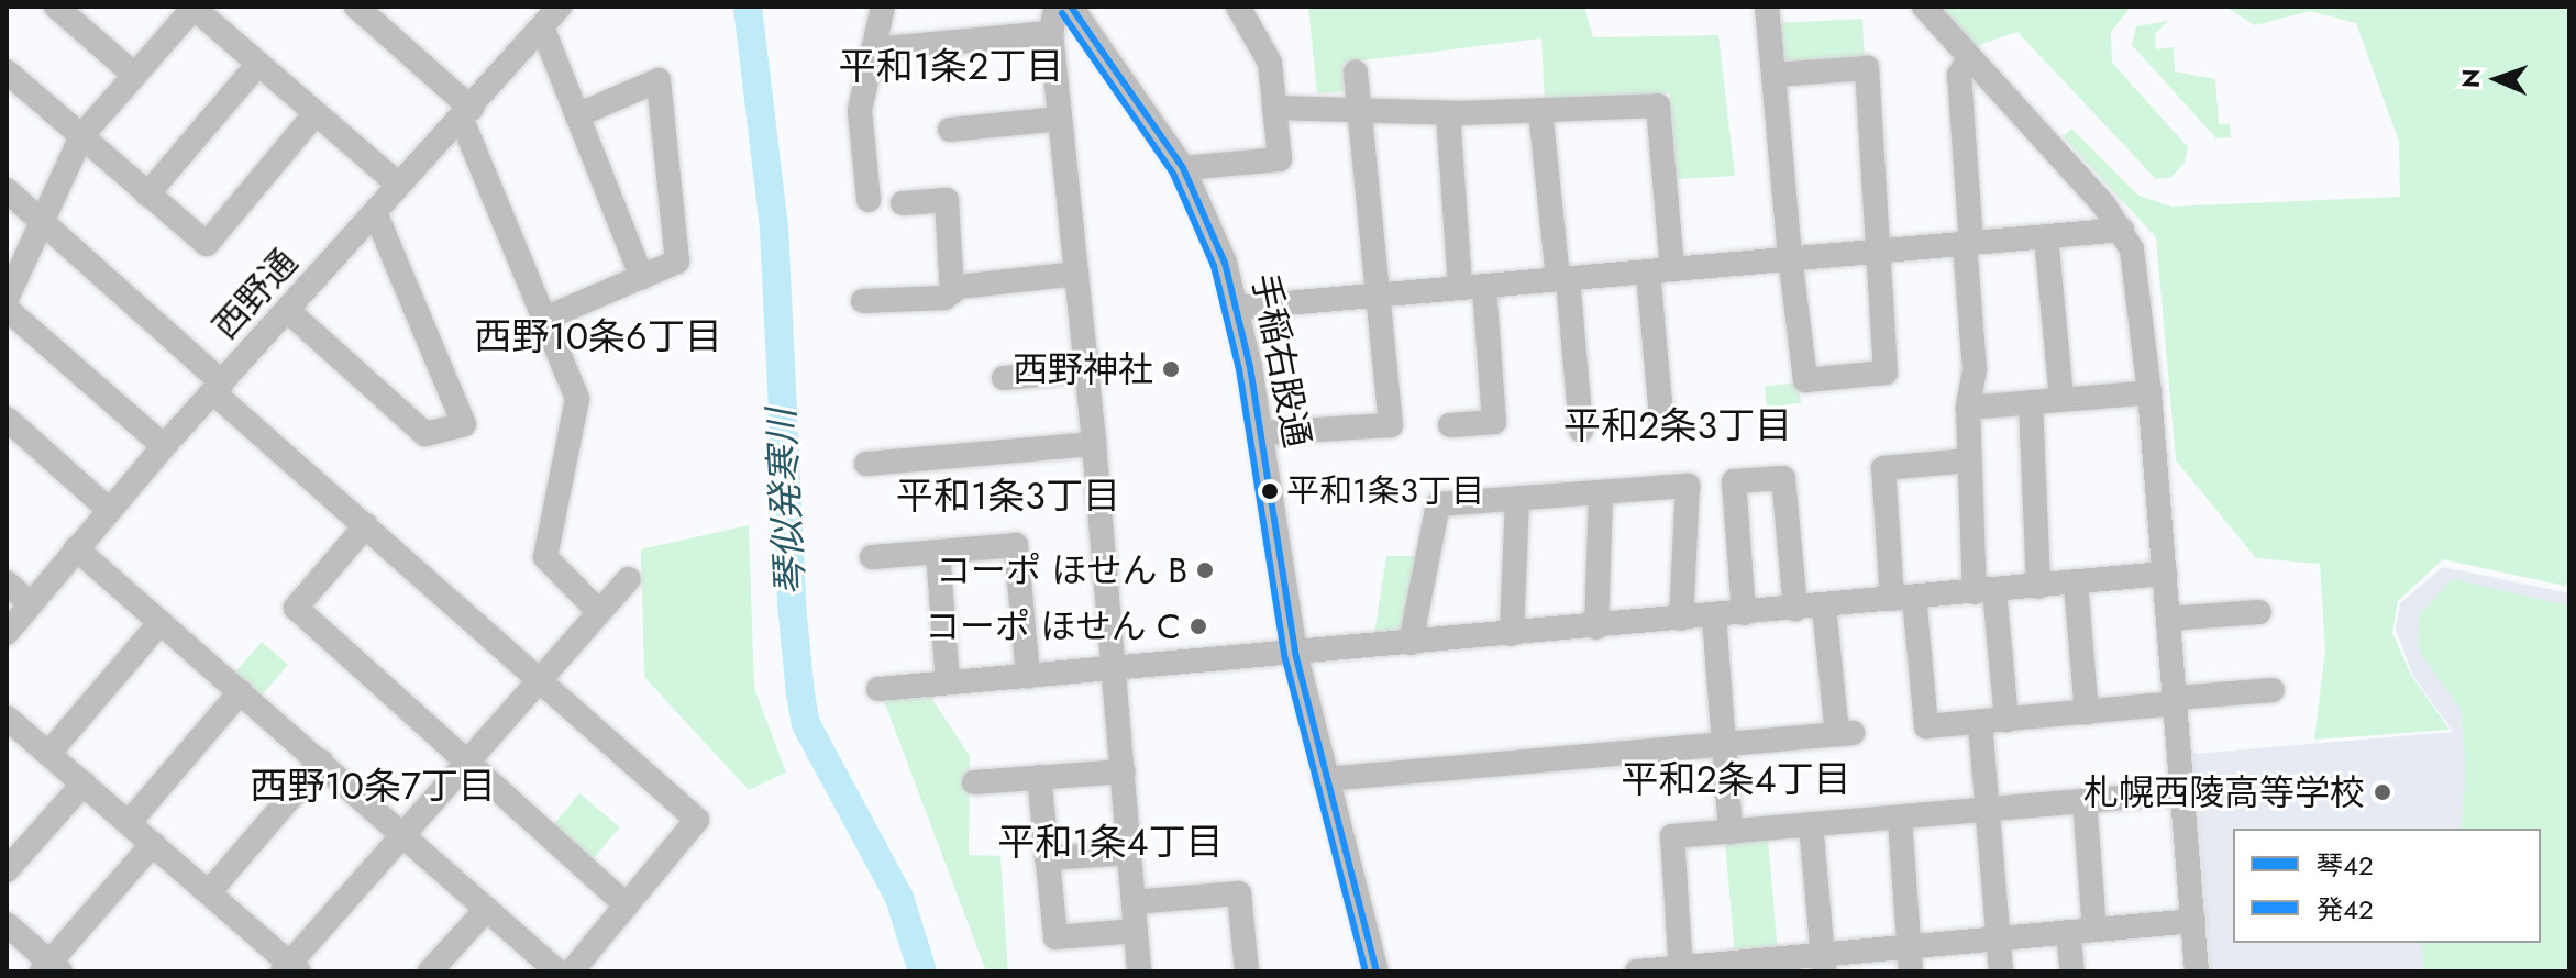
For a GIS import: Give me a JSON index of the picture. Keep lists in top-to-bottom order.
{
  "streets": {
    "street": ["西野通", "手稲右股通"]
  },
  "districts": [
    "平和1条2丁目",
    "西野10条6丁目",
    "平和2条3丁目",
    "平和1条3丁目",
    "平和2条4丁目",
    "西野10条7丁目",
    "平和1条4丁目"
  ],
  "water": ["琴似発寒川"],
  "places": [
    "西野神社",
    "平和1条3丁目",
    "コーポ ほせん B",
    "コーポ ほせん C",
    "札幌西陵高等学校"
  ],
  "lines": ["transit line 琴42", "transit line 発42"],
  "legend": ["琴42", "発42"],
  "north": "left"
}
